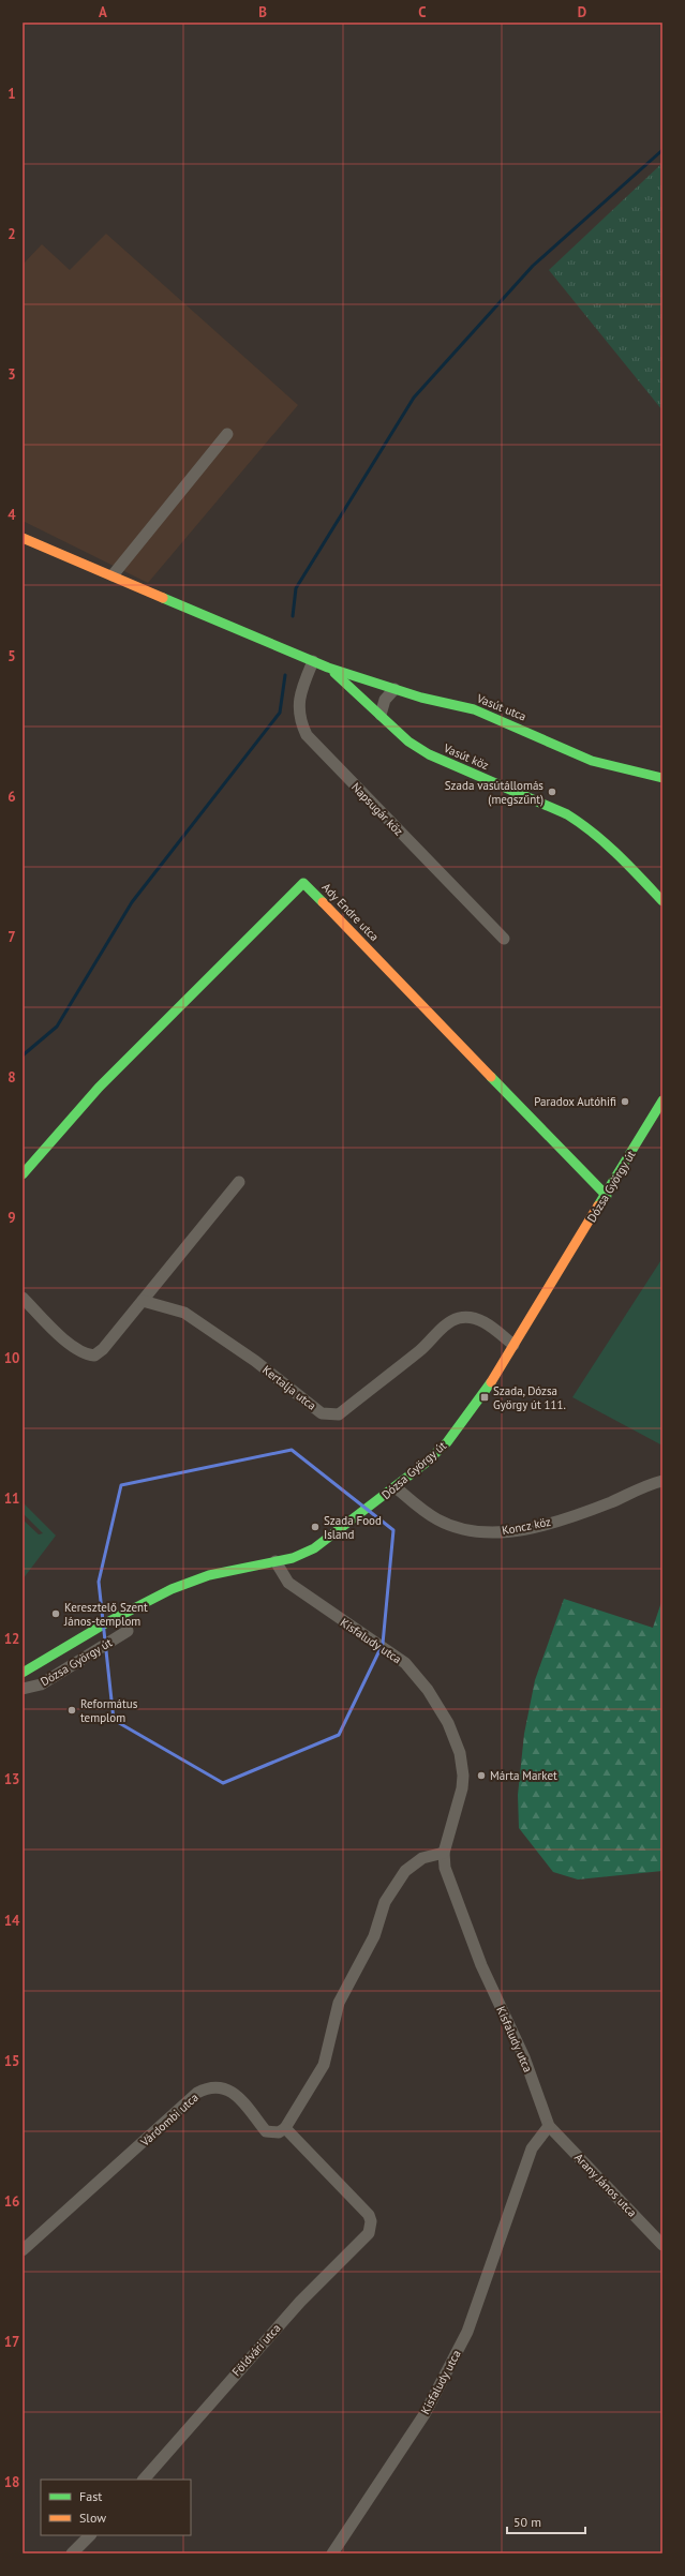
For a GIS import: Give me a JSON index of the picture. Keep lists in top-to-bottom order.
{
  "streets": {
    "street": [
      "Vasút utca",
      "Vasút köz",
      "Napsugár köz",
      "Ady Endre utca",
      "Dózsa György út",
      "Kertalja utca",
      "Koncz köz",
      "Kisfaludy utca",
      "Várdombi utca",
      "Arany János utca",
      "Földvári utca"
    ]
  },
  "crossings": [
    ["Vasút utca", "Vasút köz"],
    ["Ady Endre utca", "Dózsa György út"],
    ["Dózsa György út", "Kertalja utca"],
    ["Dózsa György út", "Koncz köz"],
    ["Dózsa György út", "Kisfaludy utca"],
    ["Kisfaludy utca", "Arany János utca"],
    ["Várdombi utca", "Földvári utca"]
  ],
  "places": {
    "other": [
      "Szada vasútállomás (megszűnt)",
      "Paradox Autóhifi",
      "Szada Food Island",
      "Keresztelő Szent János-templom",
      "Református templom",
      "Márta Market"
    ],
    "transit": ["Szada, Dózsa György út 111."]
  },
  "legend": ["Fast", "Slow"],
  "scale_bar": "50 m",
  "grid": {
    "columns": [
      "A",
      "B",
      "C",
      "D"
    ],
    "rows": [
      "1",
      "2",
      "3",
      "4",
      "5",
      "6",
      "7",
      "8",
      "9",
      "10",
      "11",
      "12",
      "13",
      "14",
      "15",
      "16",
      "17",
      "18"
    ]
  }
}
